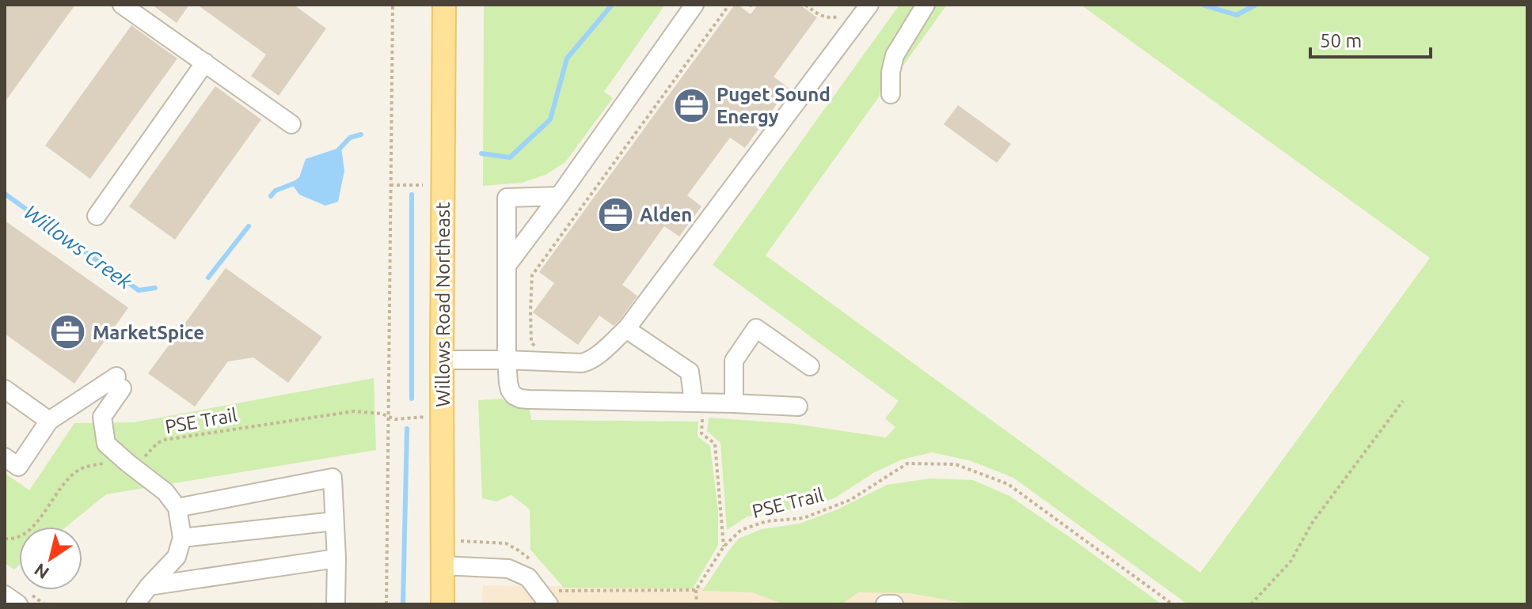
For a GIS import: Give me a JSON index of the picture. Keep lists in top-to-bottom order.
{
  "streets": {
    "main road": ["Willows Road Northeast"],
    "path": ["PSE Trail"]
  },
  "crossings": [
    ["Willows Road Northeast", "PSE Trail"]
  ],
  "water": ["Willows Creek"],
  "places": {
    "office": ["Puget Sound Energy", "Alden", "MarketSpice"]
  },
  "scale_bar": "50 m",
  "north": "bottom left"
}
